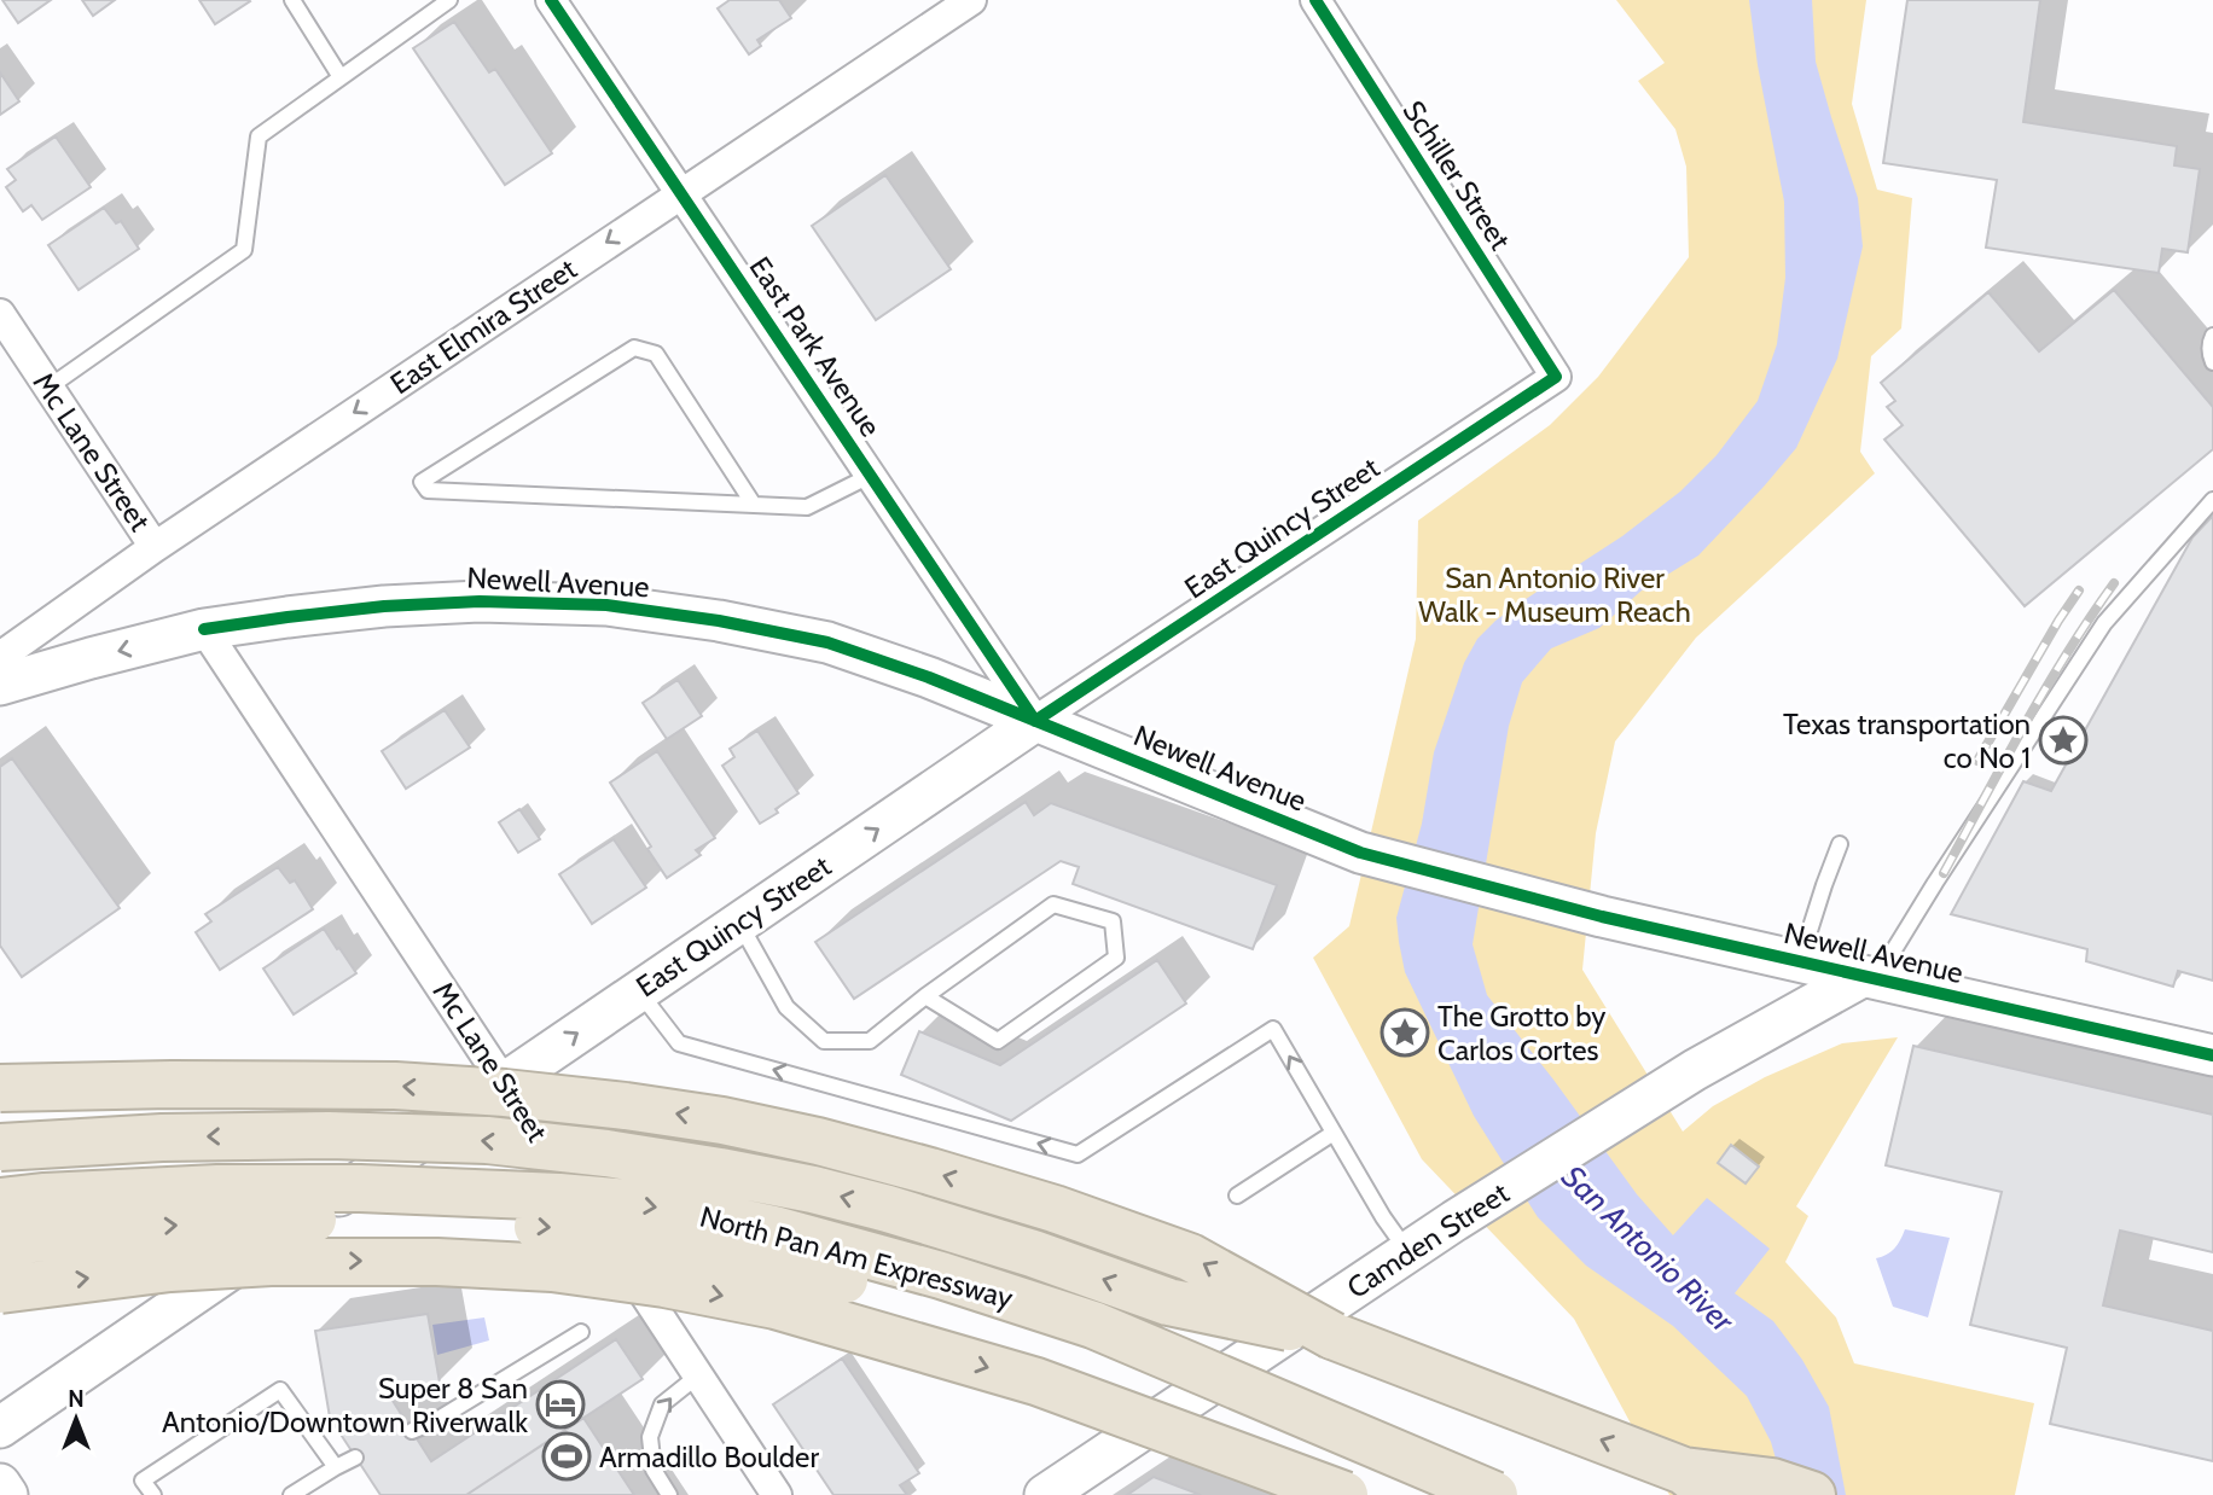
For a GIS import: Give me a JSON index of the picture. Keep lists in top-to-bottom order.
{
  "streets": {
    "highway": ["North Pan Am Expressway"],
    "main road": ["East Quincy Street", "Newell Avenue", "Camden Street"],
    "street": [
      "Schiller Street",
      "East Elmira Street",
      "East Park Avenue",
      "Mc Lane Street"
    ]
  },
  "crossings": [
    ["Schiller Street", "East Quincy Street"],
    ["East Elmira Street", "East Park Avenue"],
    ["East Elmira Street", "Mc Lane Street"],
    ["East Park Avenue", "East Quincy Street"],
    ["East Park Avenue", "Newell Avenue"],
    ["Mc Lane Street", "East Quincy Street"],
    ["Mc Lane Street", "Newell Avenue"],
    ["East Quincy Street", "Newell Avenue"],
    ["Newell Avenue", "Camden Street"]
  ],
  "one_way": ["East Elmira Street"],
  "water": ["San Antonio River"],
  "parks": ["San Antonio River Walk - Museum Reach"],
  "places": {
    "place": ["Texas transportation co No 1", "The Grotto by Carlos Cortes"],
    "hotel": ["Super 8 San Antonio/Downtown Riverwalk"],
    "sports": ["Armadillo Boulder"]
  },
  "north": "top"
}
